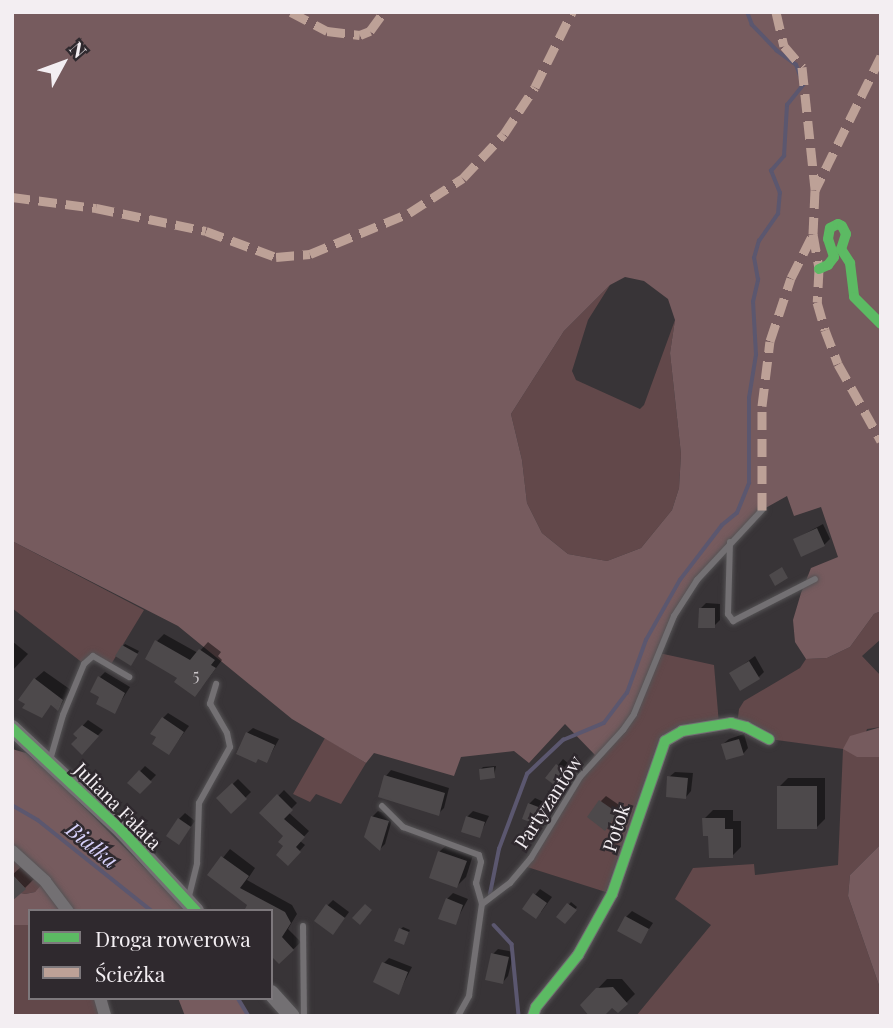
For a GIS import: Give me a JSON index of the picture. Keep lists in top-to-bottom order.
{
  "streets": {
    "street": ["Juliana Fałata", "Potok"],
    "lane": ["Partyzantów"]
  },
  "water": ["Białka"],
  "house_numbers": ["5"],
  "legend": ["Droga rowerowa", "Ścieżka"],
  "north": "top right"
}
